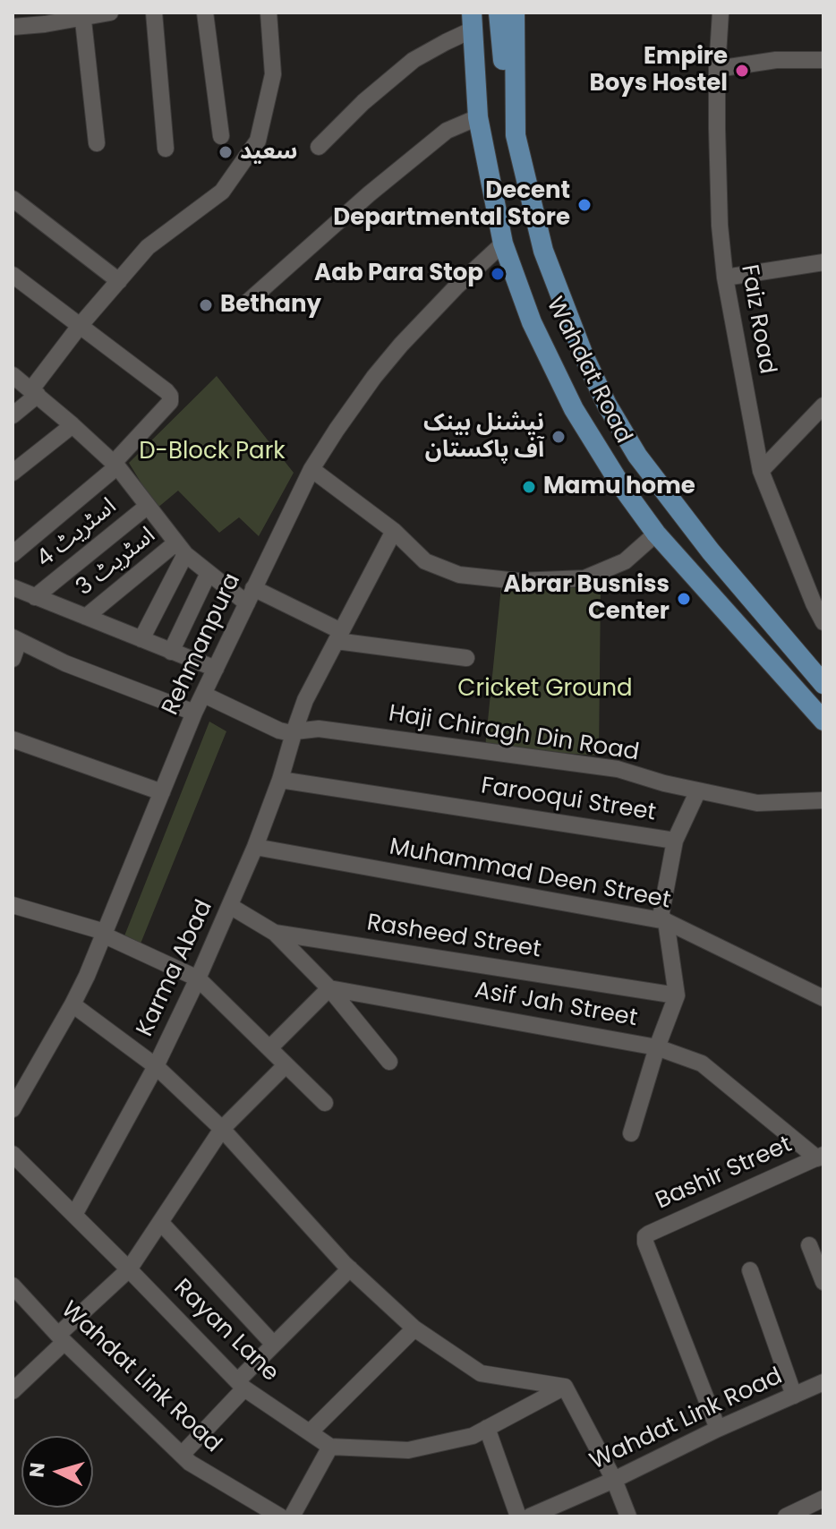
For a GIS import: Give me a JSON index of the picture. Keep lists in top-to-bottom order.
{
  "streets": {
    "main road": ["Wahdat Road"],
    "street": [
      "Faiz Road",
      "اسٹریٹ 4",
      "اسٹریٹ 3",
      "Rehmanpura",
      "Haji Chiragh Din Road",
      "Farooqui Street",
      "Muhammad Deen Street",
      "Rasheed Street",
      "Karma Abad",
      "Asif Jah Street",
      "Bashir Street",
      "Rayan Lane",
      "Wahdat Link Road"
    ]
  },
  "crossings": [
    ["Wahdat Road", "Rehmanpura"],
    ["Rehmanpura", "Haji Chiragh Din Road"],
    ["Haji Chiragh Din Road", "Karma Abad"],
    ["Farooqui Street", "Muhammad Deen Street"],
    ["Farooqui Street", "Rasheed Street"],
    ["Farooqui Street", "Karma Abad"],
    ["Farooqui Street", "Asif Jah Street"],
    ["Muhammad Deen Street", "Karma Abad"],
    ["Rasheed Street", "Karma Abad"],
    ["Karma Abad", "Rayan Lane"],
    ["Asif Jah Street", "Bashir Street"],
    ["Bashir Street", "Wahdat Link Road"]
  ],
  "parks": ["D-Block Park", "Cricket Ground"],
  "places": [
    "Empire Boys Hostel",
    "سعید",
    "Decent Departmental Store",
    "Aab Para Stop",
    "Bethany",
    "نیشنل بینک آف پاکستان",
    "Mamu home",
    "Abrar Busniss Center"
  ],
  "north": "left"
}
